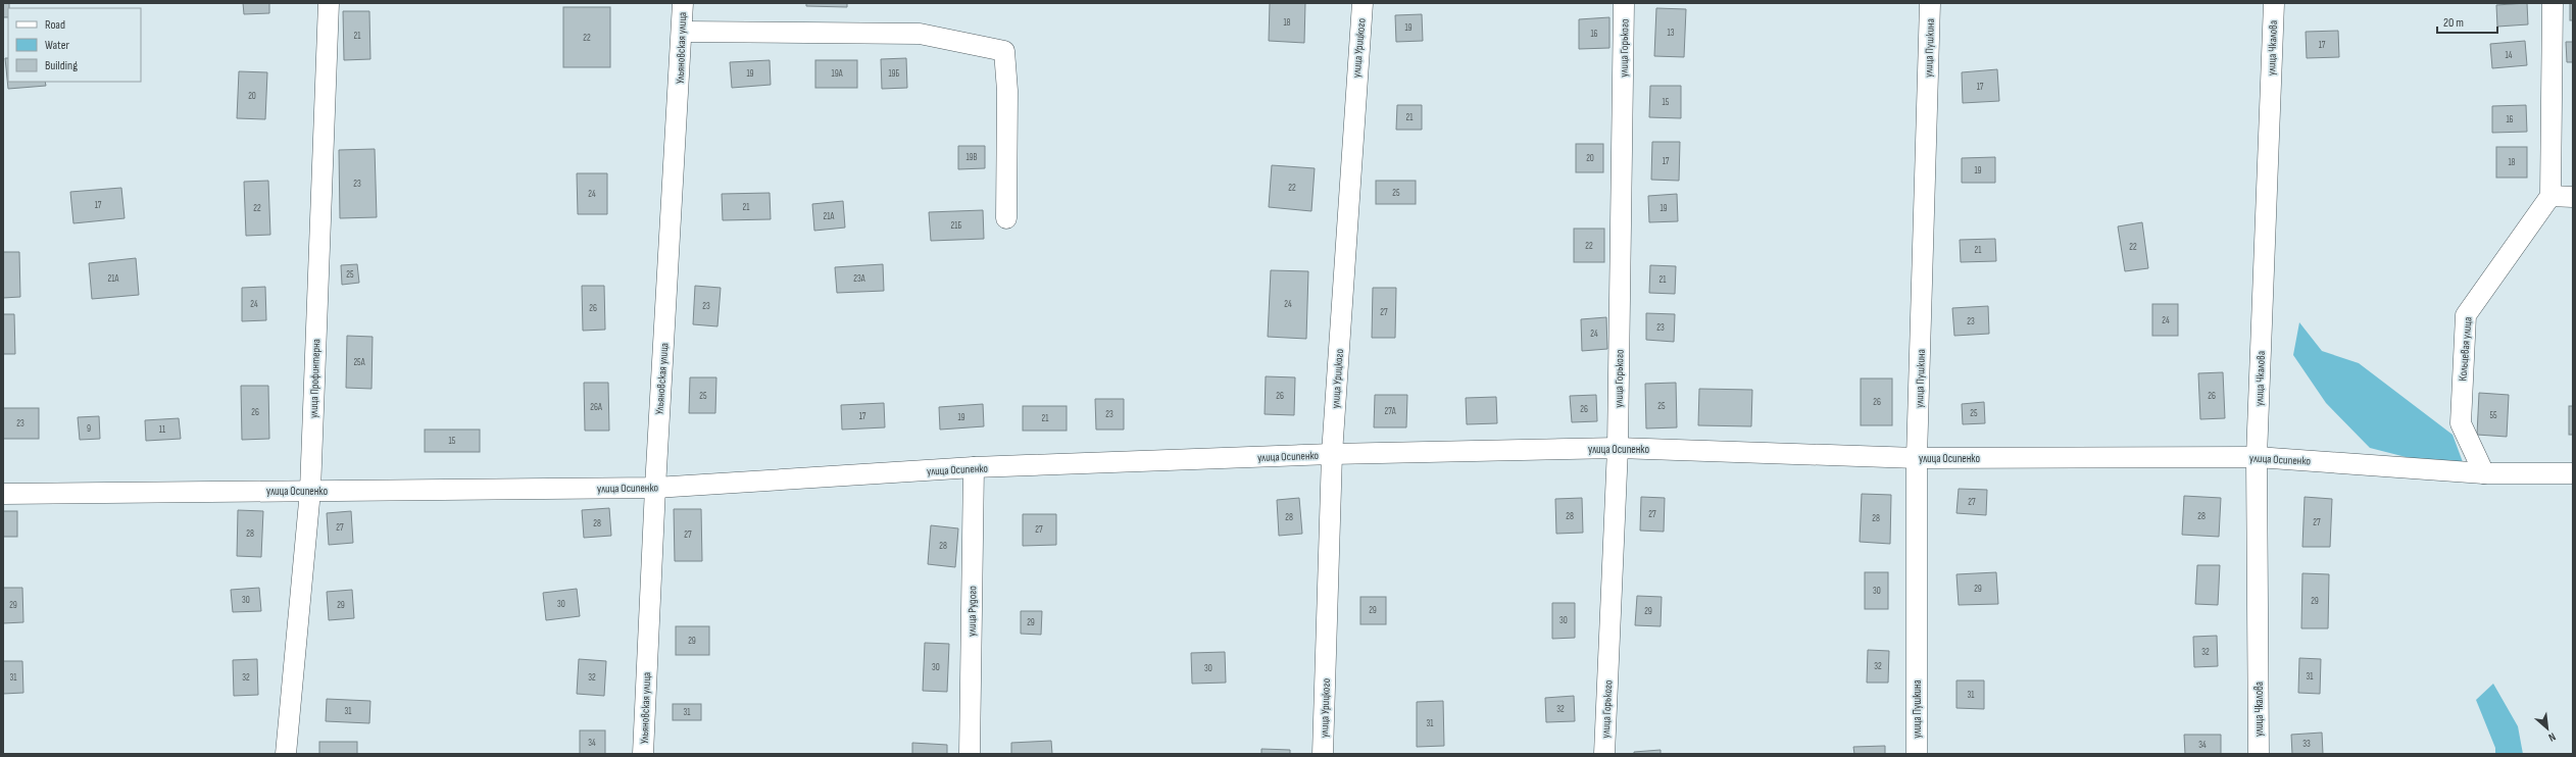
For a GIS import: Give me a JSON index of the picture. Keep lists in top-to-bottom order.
{
  "streets": {
    "street": [
      "Ульяновская улица",
      "улица Урицкого",
      "улица Горького",
      "улица Пушкина",
      "улица Чкалова",
      "Кольцевая улица",
      "улица Профинтерна",
      "улица Осипенко",
      "улица Рудого"
    ]
  },
  "crossings": [
    ["Ульяновская улица", "улица Осипенко"],
    ["улица Урицкого", "улица Осипенко"],
    ["улица Горького", "улица Осипенко"],
    ["улица Пушкина", "улица Осипенко"],
    ["улица Чкалова", "улица Осипенко"],
    ["Кольцевая улица", "улица Осипенко"],
    ["улица Профинтерна", "улица Осипенко"],
    ["улица Осипенко", "улица Рудого"]
  ],
  "house_numbers": [
    "18",
    "19",
    "13",
    "16",
    "21",
    "22",
    "17",
    "14",
    "19",
    "19А",
    "19Б",
    "17",
    "20",
    "15",
    "21",
    "16",
    "19В",
    "20",
    "17",
    "18",
    "19",
    "23",
    "22",
    "25",
    "24",
    "17",
    "21",
    "22",
    "19",
    "21А",
    "21Б",
    "22",
    "22",
    "21",
    "25",
    "21А",
    "23А",
    "21",
    "24",
    "24",
    "23",
    "26",
    "27",
    "24",
    "23",
    "23",
    "24",
    "25А",
    "25",
    "26",
    "26",
    "26",
    "25",
    "26А",
    "26",
    "27А",
    "26",
    "25",
    "23",
    "55",
    "17",
    "19",
    "21",
    "23",
    "9",
    "11",
    "15",
    "27",
    "27",
    "28",
    "28",
    "28",
    "28",
    "27",
    "28",
    "27",
    "27",
    "28",
    "27",
    "28",
    "29",
    "30",
    "30",
    "29",
    "30",
    "29",
    "29",
    "29",
    "29",
    "30",
    "29",
    "29",
    "32",
    "32",
    "30",
    "30",
    "31",
    "31",
    "32",
    "32",
    "31",
    "32",
    "31",
    "31",
    "31",
    "34",
    "33",
    "34"
  ],
  "legend": ["Road", "Water", "Building"],
  "scale_bar": "20 m",
  "north": "bottom right"
}
